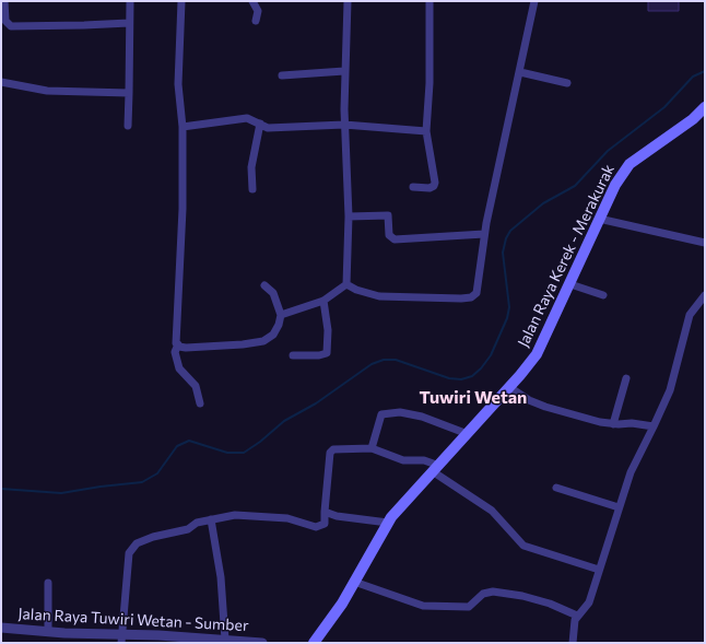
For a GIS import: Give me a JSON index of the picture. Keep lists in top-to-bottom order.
{
  "streets": {
    "main road": ["Jalan Raya Kerek - Merakurak"],
    "street": ["Jalan Raya Tuwiri Wetan - Sumber"]
  },
  "districts": ["Tuwiri Wetan"]
}
